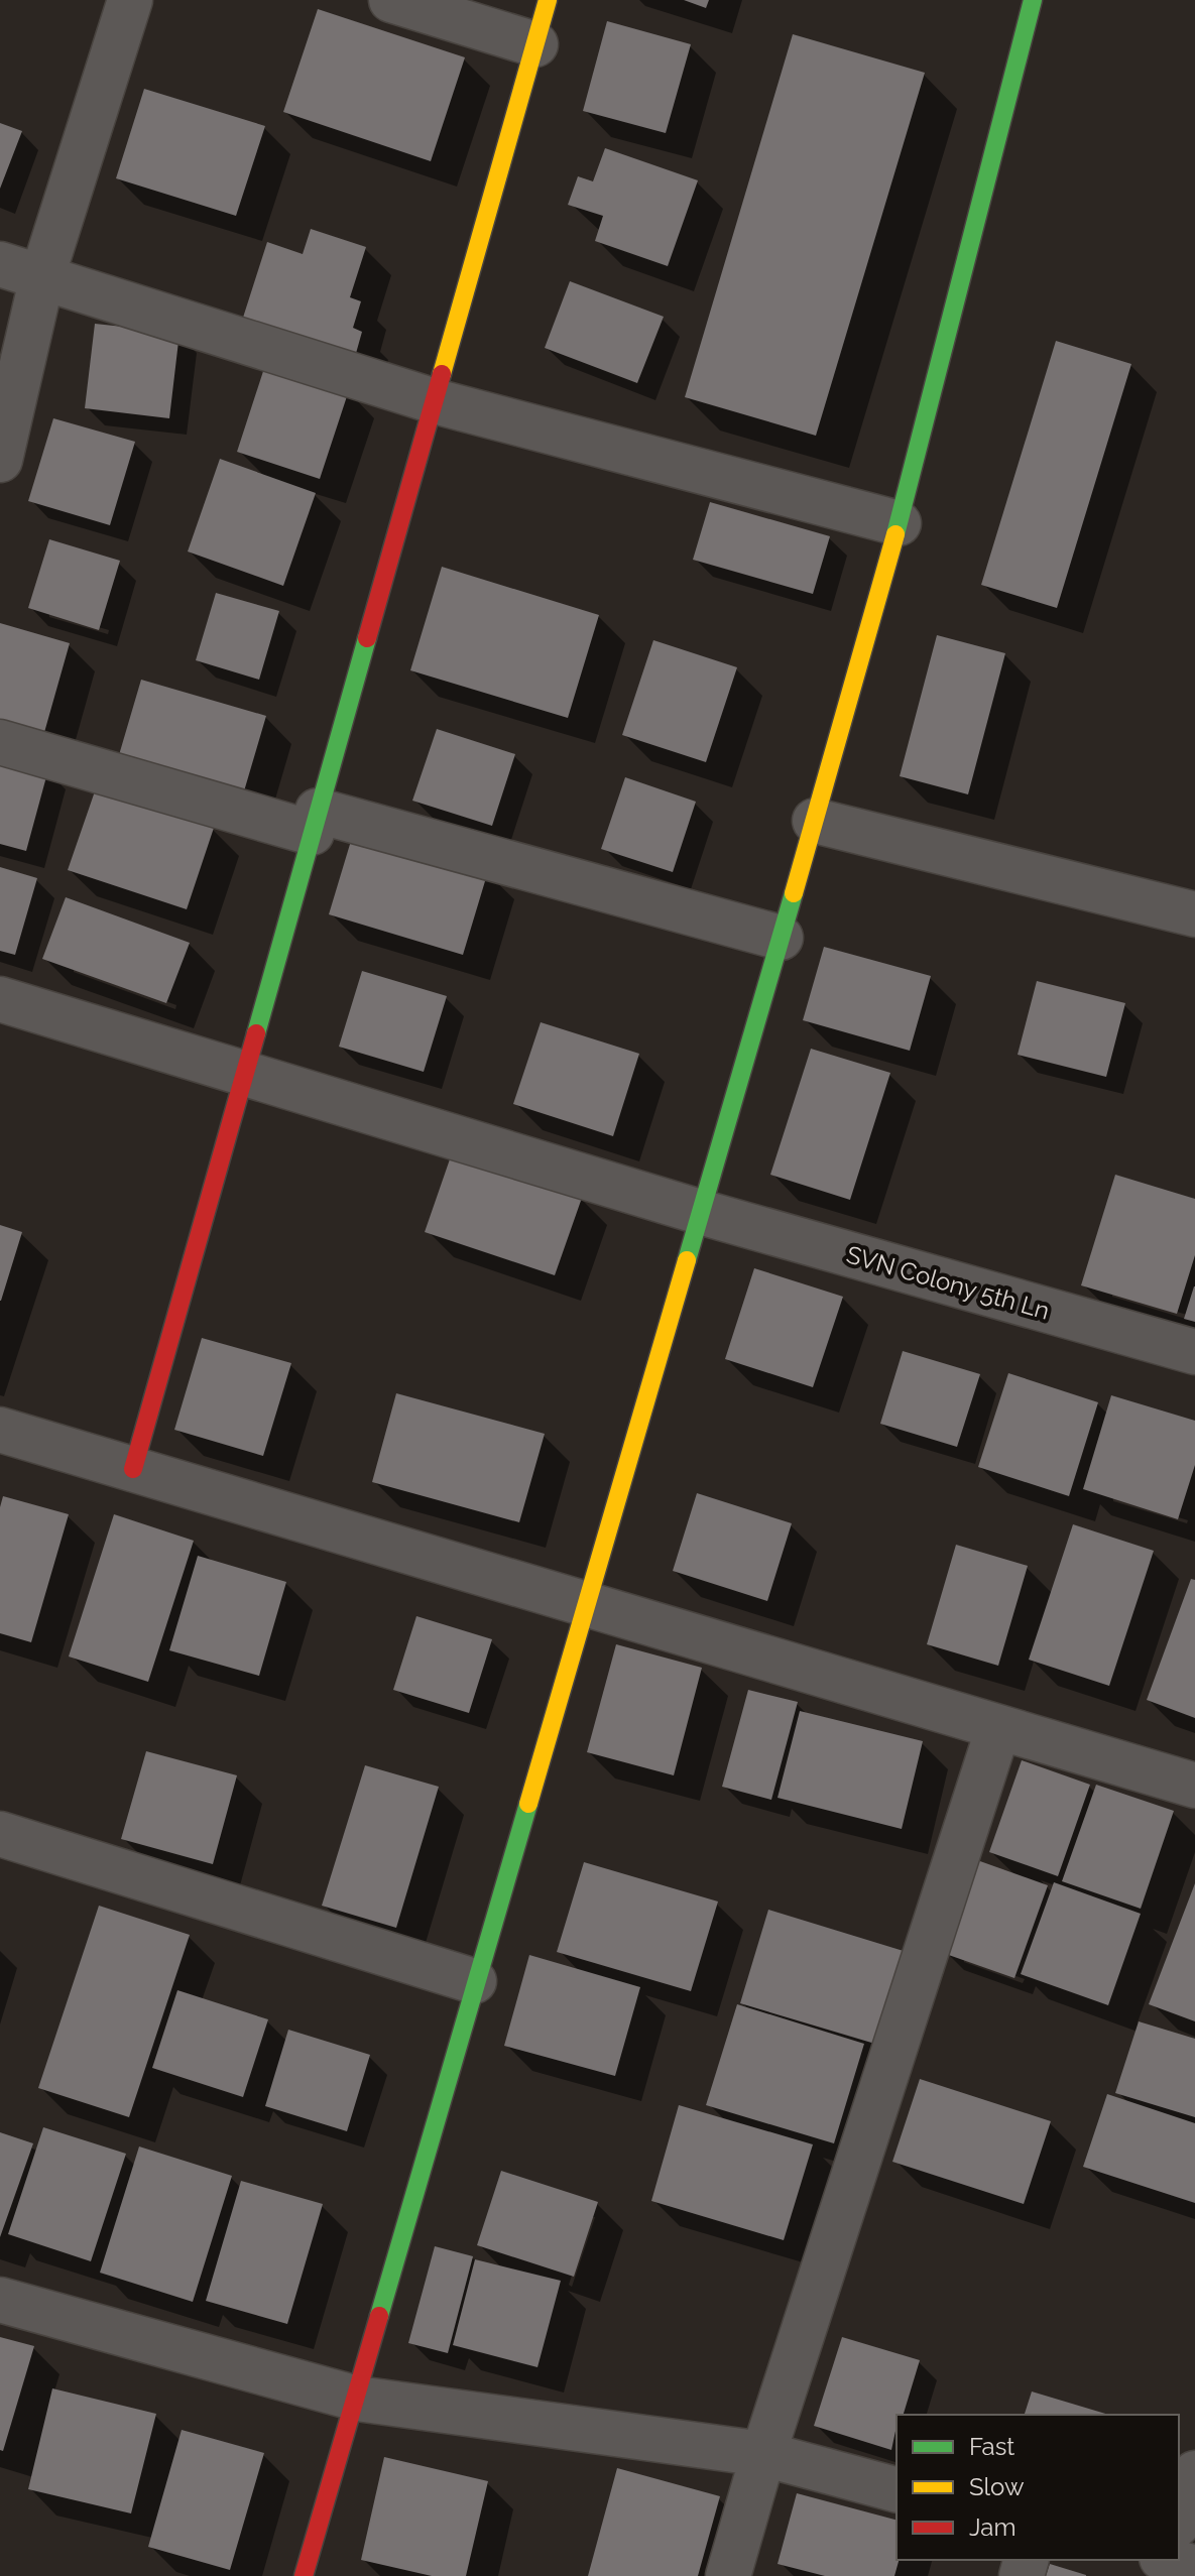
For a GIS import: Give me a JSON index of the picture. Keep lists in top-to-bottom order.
{
  "streets": {
    "street": ["SVN Colony 5th Ln"]
  },
  "legend": ["Fast", "Slow", "Jam"]
}
